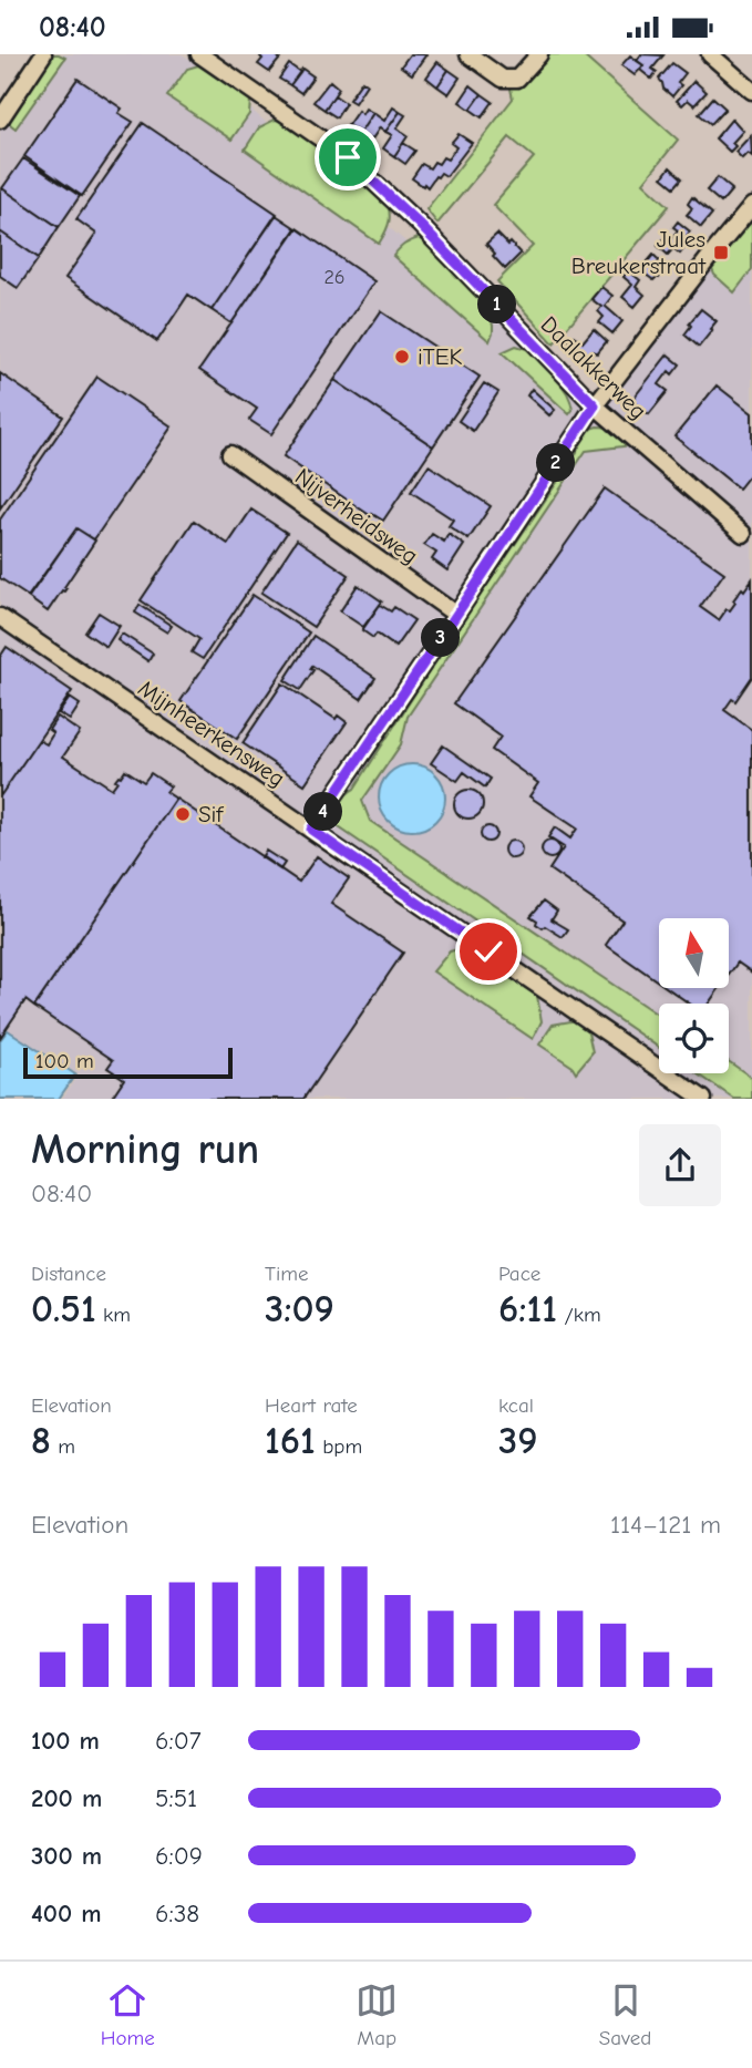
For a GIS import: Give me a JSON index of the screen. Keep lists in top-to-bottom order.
{
  "streets": {
    "street": ["Daalakkerweg", "Nijverheidsweg", "Mijnheerkensweg"]
  },
  "places": {
    "transit": ["Jules Breukerstraat"],
    "other": ["iTEK", "Sif"]
  },
  "house_numbers": ["26"],
  "scale_bar": "100 m",
  "north": "top",
  "page": {
    "status": "08:40",
    "pins": [
      "1",
      "2",
      "3",
      "4"
    ],
    "scale": "100 m",
    "heading": ["Morning run", "08:40"],
    "stats": [
      ["Distance", "0.51 km"],
      ["Time", "3:09"],
      ["Pace", "6:11 /km"],
      ["Elevation", "8 m"],
      ["Heart rate", "161 bpm"],
      ["kcal", "39"]
    ],
    "chart": ["Elevation", "114–121 m"],
    "list": [
      {
        "name": "100 m",
        "note": "6:07"
      },
      {
        "name": "200 m",
        "note": "5:51"
      },
      {
        "name": "300 m",
        "note": "6:09"
      },
      {
        "name": "400 m",
        "note": "6:38"
      }
    ],
    "tabs": ["Home", "Map", "Saved"]
  }
}
